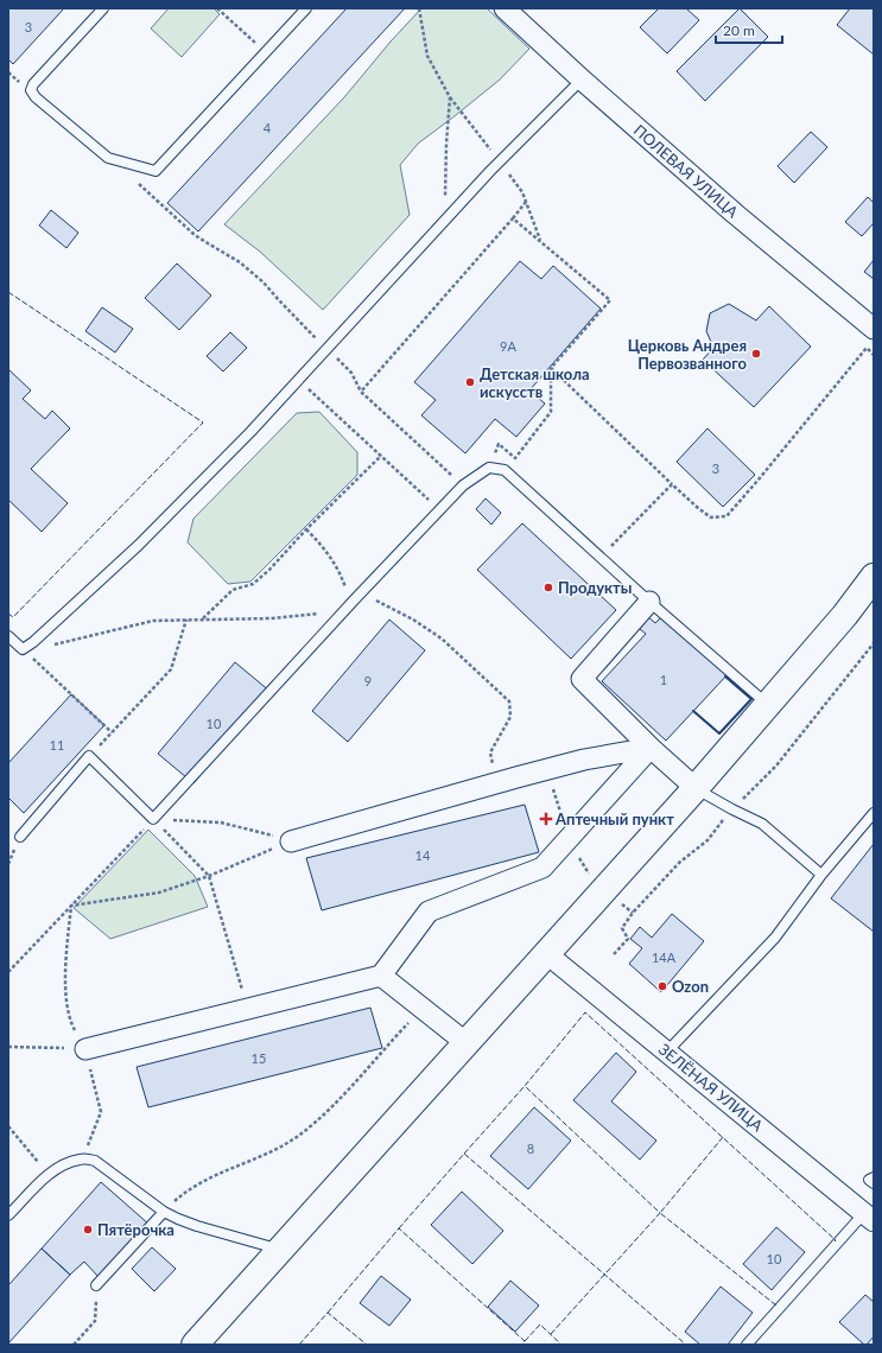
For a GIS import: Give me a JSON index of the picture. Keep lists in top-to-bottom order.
{
  "streets": {
    "street": ["ПОЛЕВАЯ УЛИЦА", "ЗЕЛЁНАЯ УЛИЦА"]
  },
  "places": {
    "other": [
      "Церковь Андрея Первозванного",
      "Детская школа искусств",
      "Продукты",
      "Ozon",
      "Пятёрочка"
    ],
    "health": ["Аптечный пункт"]
  },
  "house_numbers": [
    "3",
    "4",
    "9А",
    "3",
    "1",
    "9",
    "10",
    "11",
    "14",
    "14А",
    "15",
    "8",
    "10"
  ],
  "scale_bar": "20 m"
}
